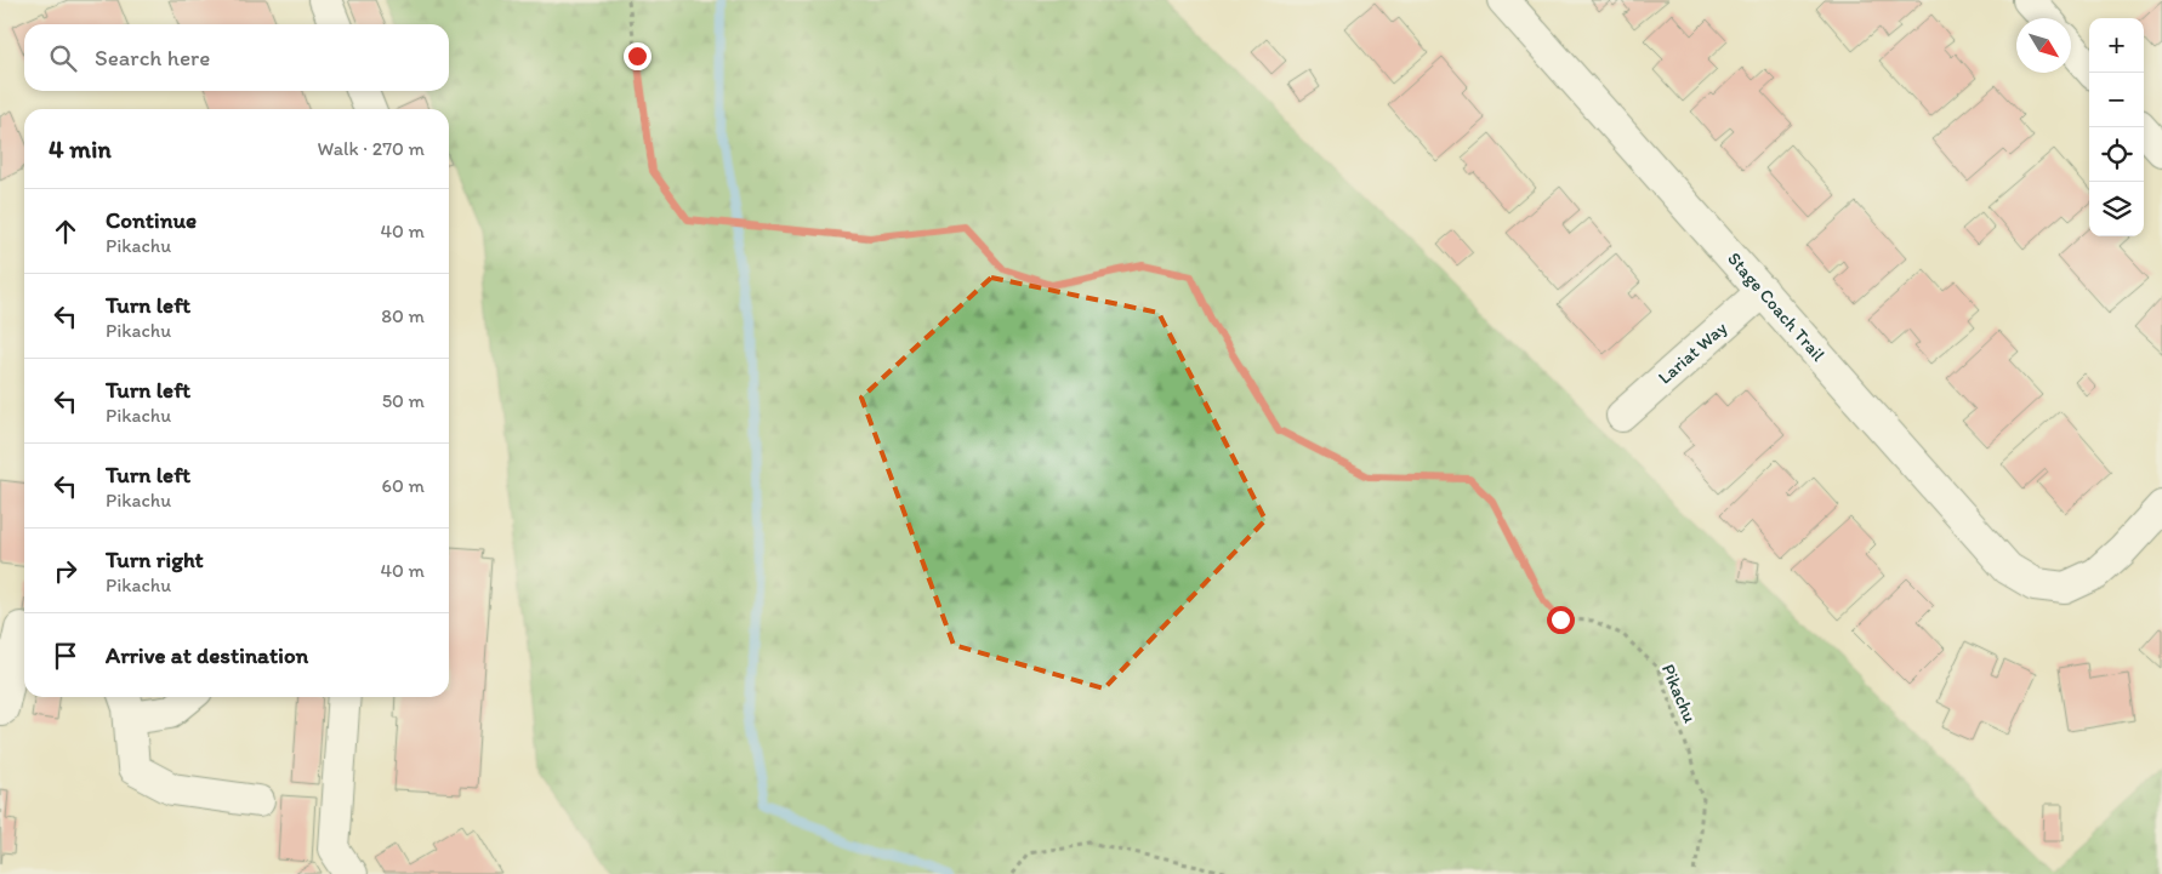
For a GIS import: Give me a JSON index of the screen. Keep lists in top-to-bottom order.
{
  "streets": {
    "street": ["Stage Coach Trail", "Lariat Way"],
    "path": ["Pikachu"]
  },
  "crossings": [
    ["Stage Coach Trail", "Lariat Way"]
  ],
  "north": "bottom right",
  "page": {
    "map_buttons": ["+", "−"],
    "search": "Search here",
    "heading": ["4 min", "Walk · 270 m"],
    "list": [
      ["Continue", "Pikachu", "40 m"],
      ["Turn left", "Pikachu", "80 m"],
      ["Turn left", "Pikachu", "50 m"],
      ["Turn left", "Pikachu", "60 m"],
      ["Turn right", "Pikachu", "40 m"],
      "Arrive at destination"
    ]
  }
}
